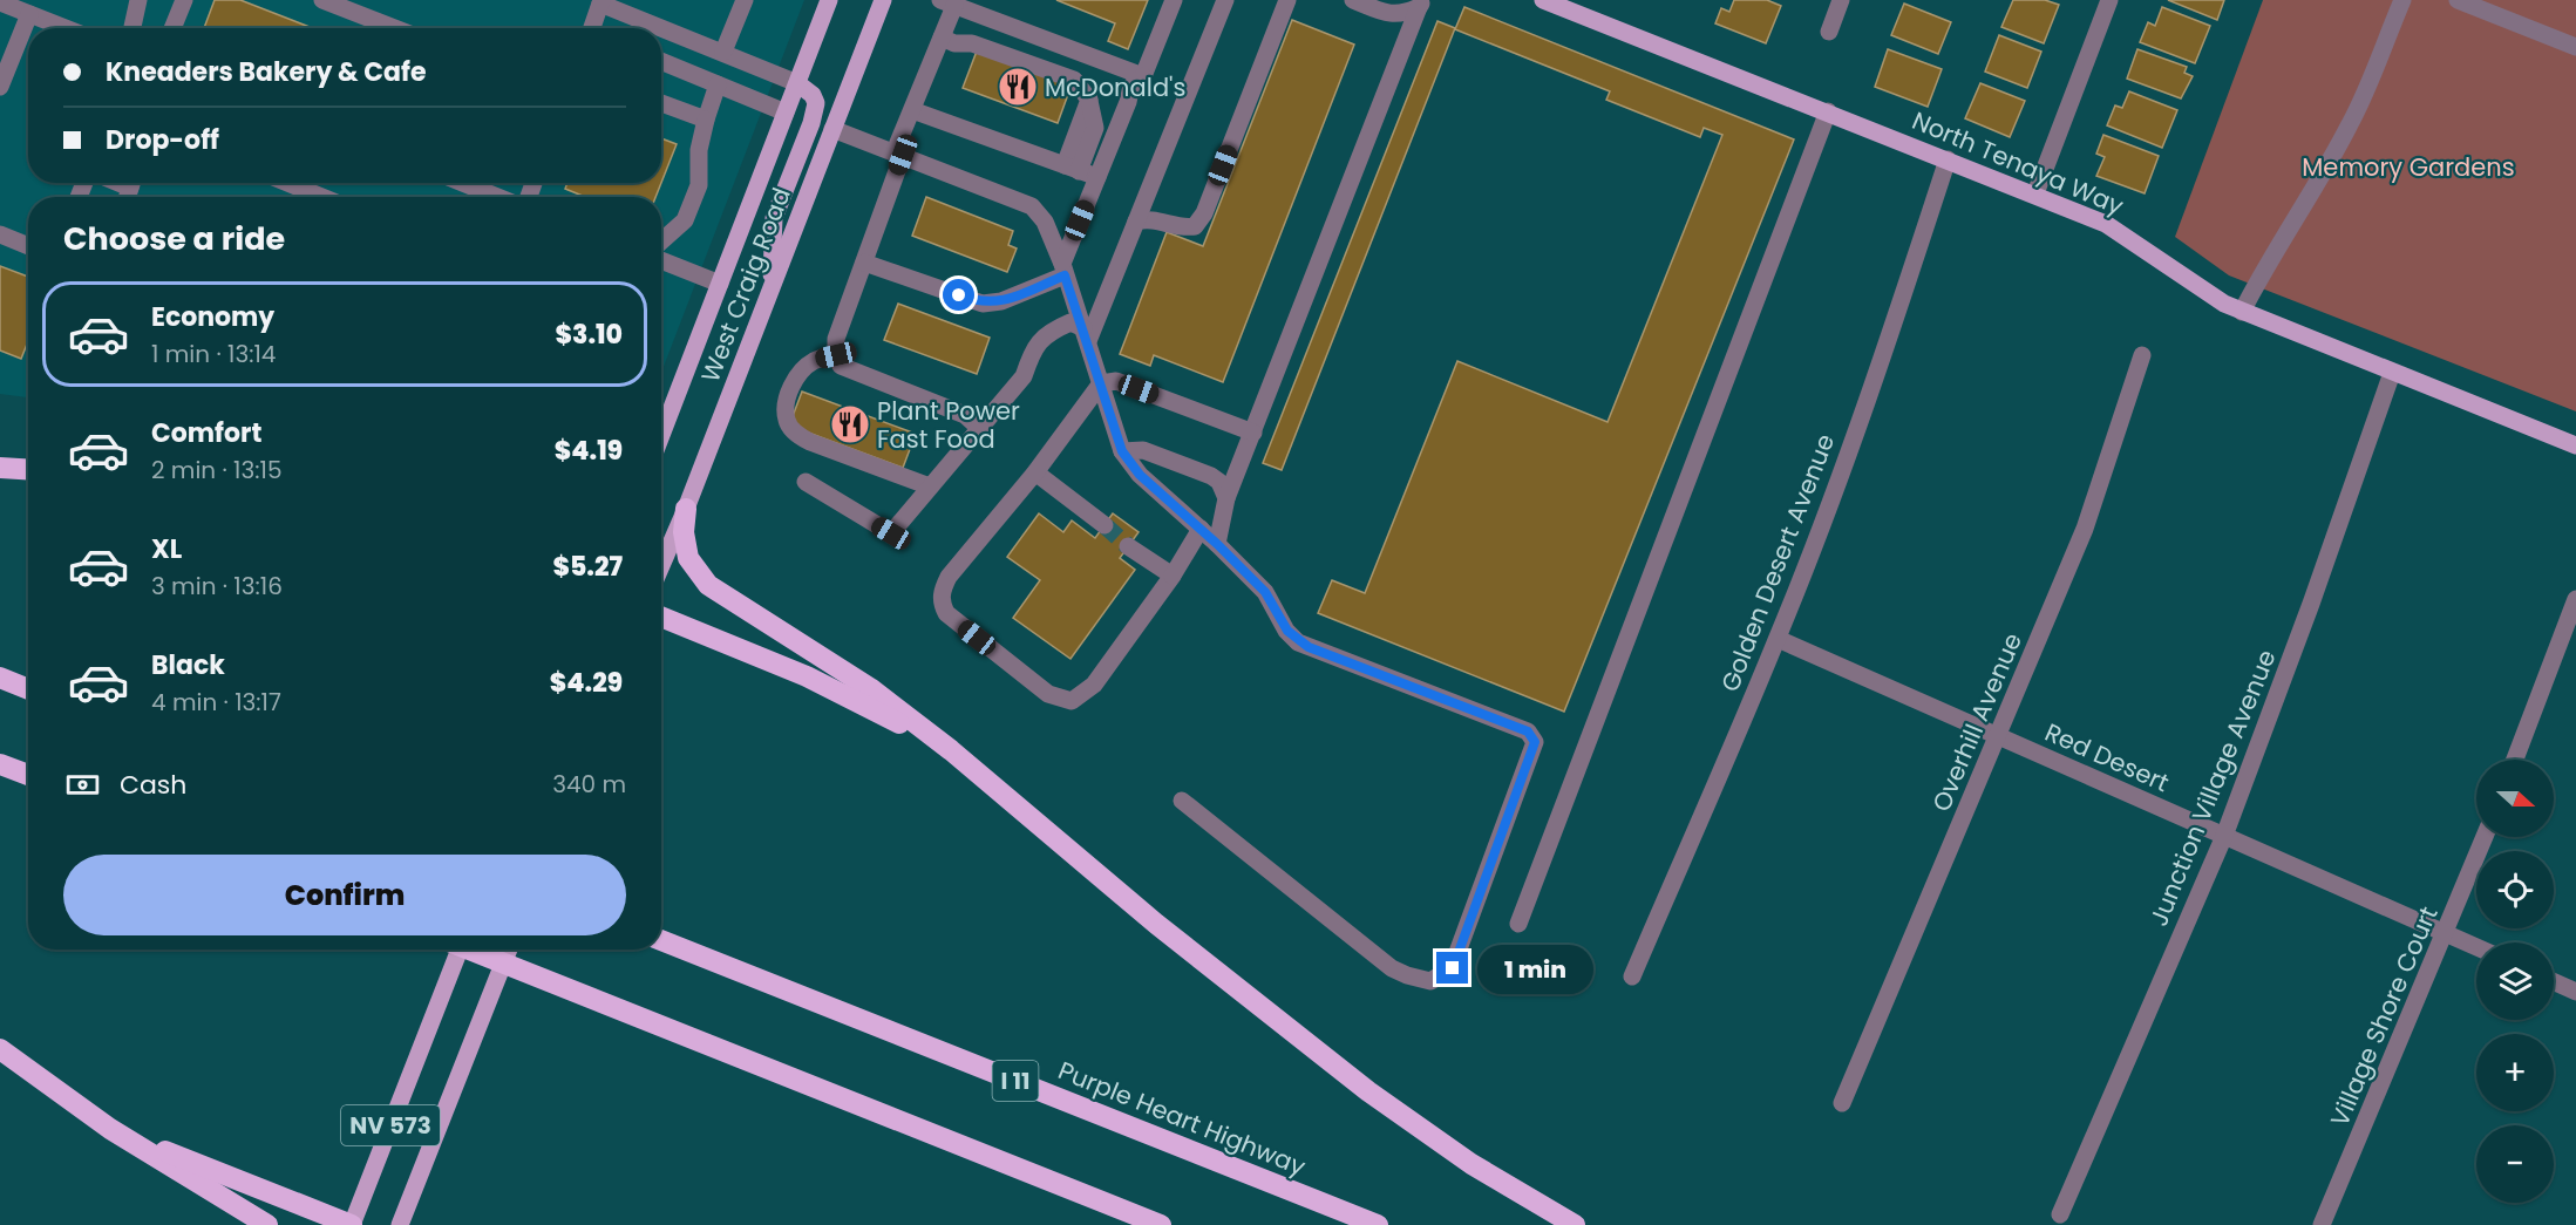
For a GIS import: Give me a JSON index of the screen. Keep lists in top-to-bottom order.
{
  "streets": {
    "highway": ["I 11", "Purple Heart Highway"],
    "main road": ["North Tenaya Way", "West Craig Road", "NV 573"],
    "street": [
      "Golden Desert Avenue",
      "Overhill Avenue",
      "Red Desert",
      "Junction Village Avenue",
      "Village Shore Court"
    ]
  },
  "crossings": [
    ["North Tenaya Way", "Golden Desert Avenue"],
    ["North Tenaya Way", "Junction Village Avenue"],
    ["Golden Desert Avenue", "Red Desert"],
    ["Overhill Avenue", "Red Desert"],
    ["Red Desert", "Junction Village Avenue"],
    ["Red Desert", "Village Shore Court"]
  ],
  "parks": ["Memory Gardens"],
  "places": {
    "restaurant": ["McDonald's", "Plant Power Fast Food"]
  },
  "north": "right",
  "page": {
    "banner": ["Kneaders Bakery & Cafe", "Drop-off"],
    "heading": "Choose a ride",
    "list": [
      {
        "name": "Economy",
        "note": "1 min · 13:14",
        "value": "$3.10"
      },
      {
        "name": "Comfort",
        "note": "2 min · 13:15",
        "value": "$4.19"
      },
      {
        "name": "XL",
        "note": "3 min · 13:16",
        "value": "$5.27"
      },
      {
        "name": "Black",
        "note": "4 min · 13:17",
        "value": "$4.29"
      }
    ],
    "pay": ["Cash", "340 m"],
    "map_buttons": ["+", "−"],
    "buttons": "Confirm",
    "bubble": "1 min"
  }
}
